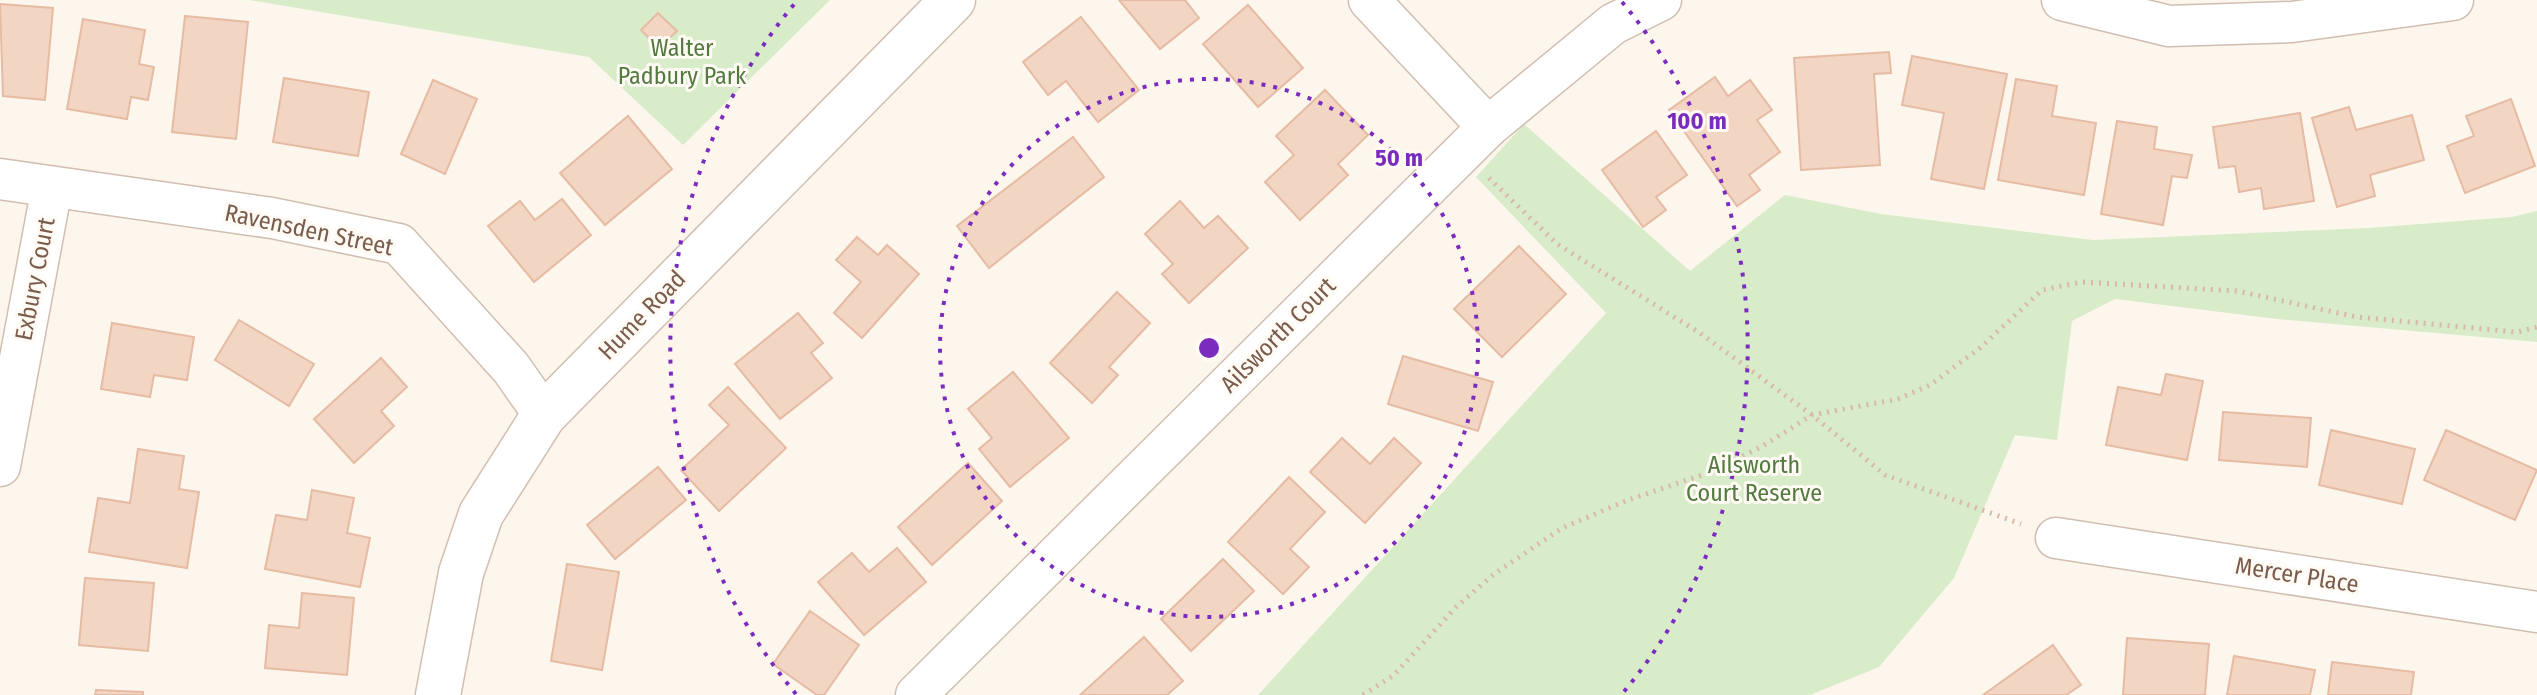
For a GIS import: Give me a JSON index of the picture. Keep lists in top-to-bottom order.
{
  "streets": {
    "street": [
      "Ravensden Street",
      "Exbury Court",
      "Hume Road",
      "Ailsworth Court",
      "Mercer Place"
    ]
  },
  "crossings": [
    ["Ravensden Street", "Exbury Court"],
    ["Ravensden Street", "Hume Road"]
  ],
  "parks": ["Walter Padbury Park", "Ailsworth Court Reserve"],
  "rings": ["100 m", "50 m"]
}
